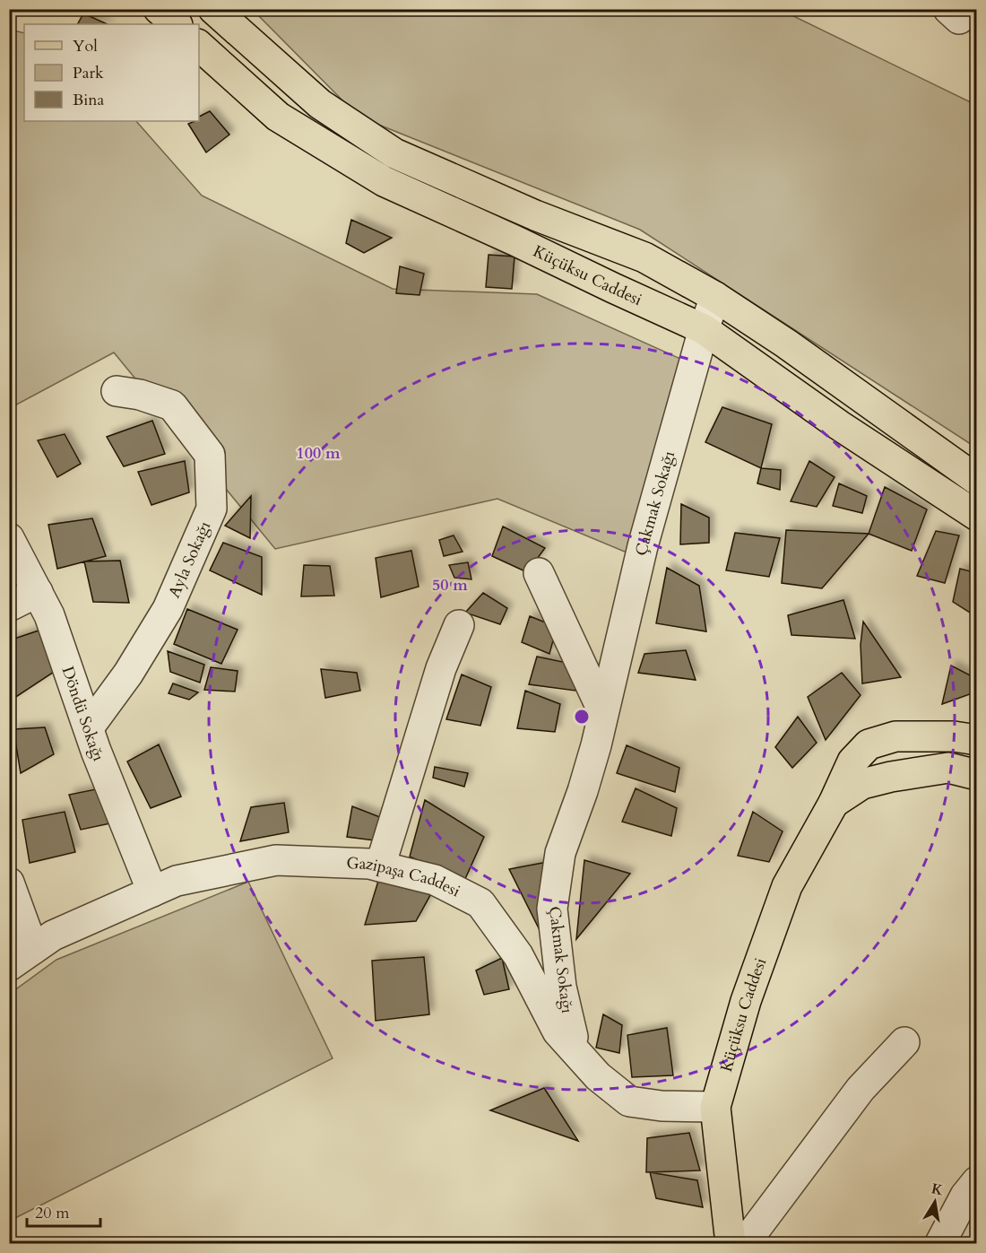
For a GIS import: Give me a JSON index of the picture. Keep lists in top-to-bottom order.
{
  "streets": {
    "main road": ["Küçüksu Caddesi"],
    "street": [
      "Çakmak Sokağı",
      "Ayla Sokağı",
      "Döndü Sokağı",
      "Gazipaşa Caddesi"
    ]
  },
  "crossings": [
    ["Küçüksu Caddesi", "Çakmak Sokağı"],
    ["Küçüksu Caddesi", "Gazipaşa Caddesi"],
    ["Çakmak Sokağı", "Gazipaşa Caddesi"],
    ["Ayla Sokağı", "Döndü Sokağı"],
    ["Döndü Sokağı", "Gazipaşa Caddesi"]
  ],
  "legend": ["Yol", "Park", "Bina"],
  "scale_bar": "20 m",
  "north": "top",
  "rings": ["100 m", "50 m"]
}
